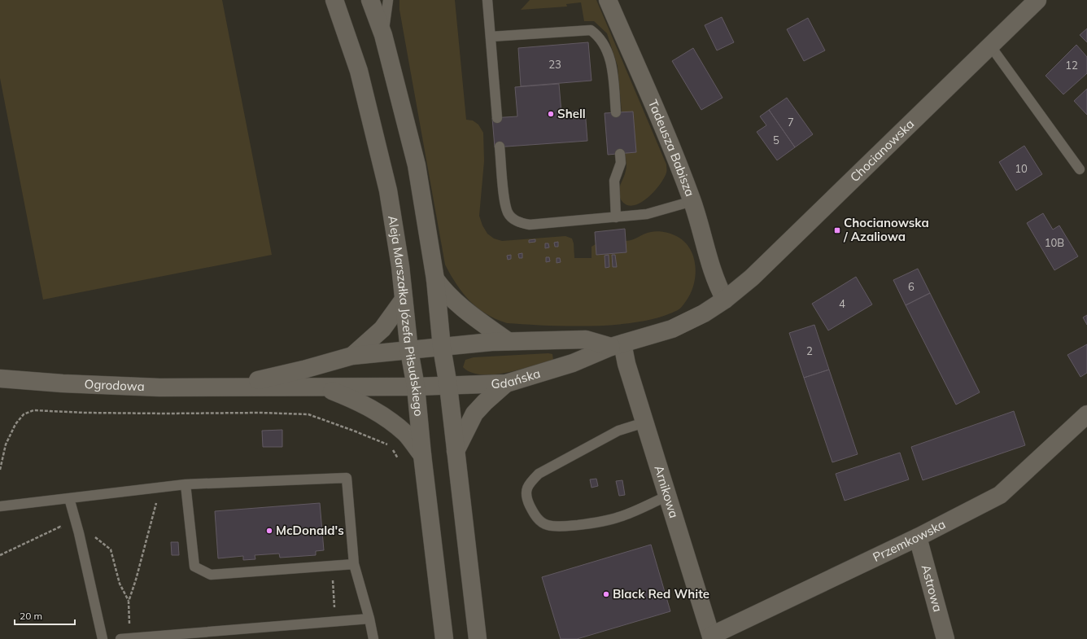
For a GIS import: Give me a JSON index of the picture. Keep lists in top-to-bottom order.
{
  "streets": {
    "street": [
      "Tadeusza Babisza",
      "Chocianowska",
      "Aleja Marszałka Józefa Piłsudskiego",
      "Gdańska",
      "Ogrodowa",
      "Arnikowa",
      "Przemkowska",
      "Astrowa"
    ]
  },
  "crossings": [
    ["Tadeusza Babisza", "Chocianowska"],
    ["Tadeusza Babisza", "Gdańska"],
    ["Chocianowska", "Gdańska"],
    ["Aleja Marszałka Józefa Piłsudskiego", "Gdańska"],
    ["Aleja Marszałka Józefa Piłsudskiego", "Ogrodowa"],
    ["Gdańska", "Ogrodowa"],
    ["Gdańska", "Arnikowa"],
    ["Arnikowa", "Przemkowska"],
    ["Przemkowska", "Astrowa"]
  ],
  "places": {
    "other": ["Shell", "McDonald's", "Black Red White"],
    "transit": ["Chocianowska / Azaliowa"]
  },
  "house_numbers": [
    "23",
    "12",
    "7",
    "5",
    "10",
    "10B",
    "6",
    "4",
    "2"
  ],
  "scale_bar": "20 m"
}
